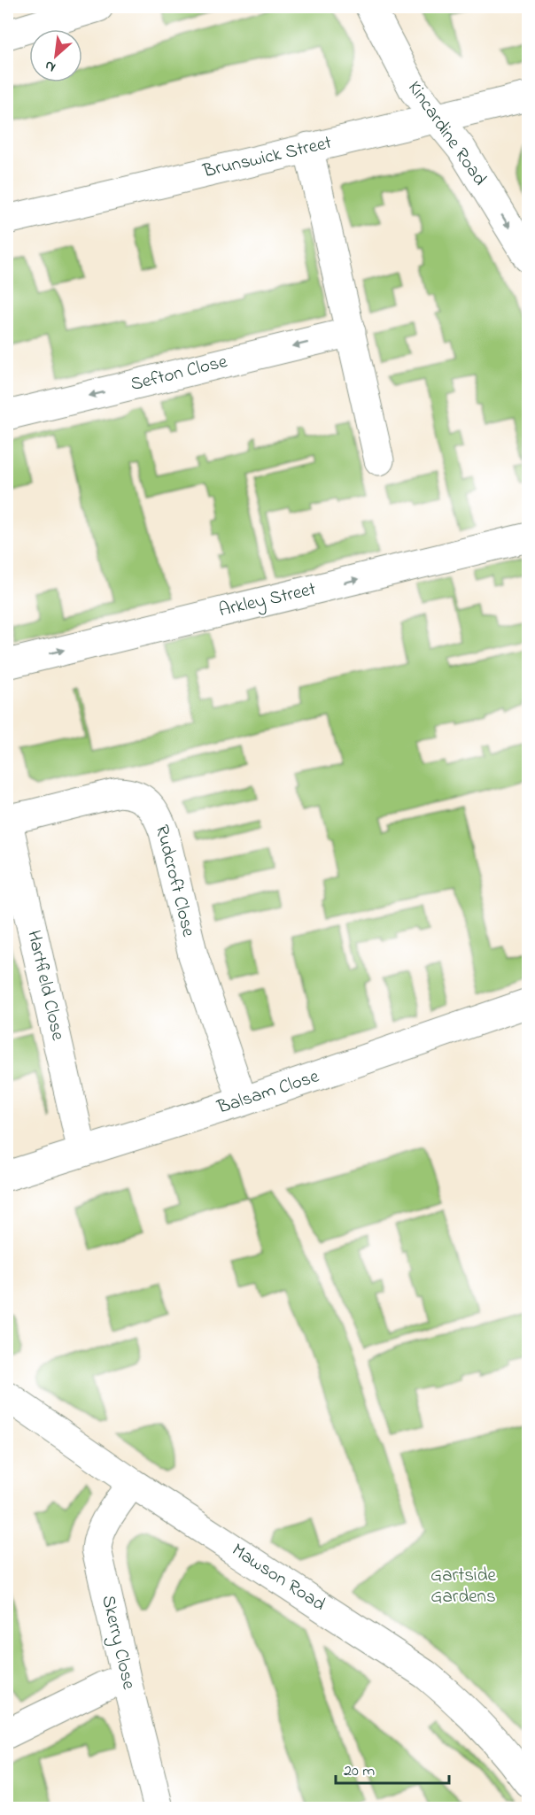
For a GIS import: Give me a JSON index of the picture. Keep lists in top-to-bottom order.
{
  "streets": {
    "street": [
      "Kincardine Road",
      "Brunswick Street",
      "Sefton Close",
      "Arkley Street",
      "Rudcroft Close",
      "Hartfield Close",
      "Balsam Close",
      "Mawson Road",
      "Skerry Close"
    ]
  },
  "crossings": [
    ["Kincardine Road", "Brunswick Street"],
    ["Rudcroft Close", "Hartfield Close"],
    ["Rudcroft Close", "Balsam Close"],
    ["Hartfield Close", "Balsam Close"],
    ["Mawson Road", "Skerry Close"]
  ],
  "one_way": ["Sefton Close", "Arkley Street"],
  "parks": ["Gartside Gardens"],
  "scale_bar": "20 m",
  "north": "bottom left"
}
